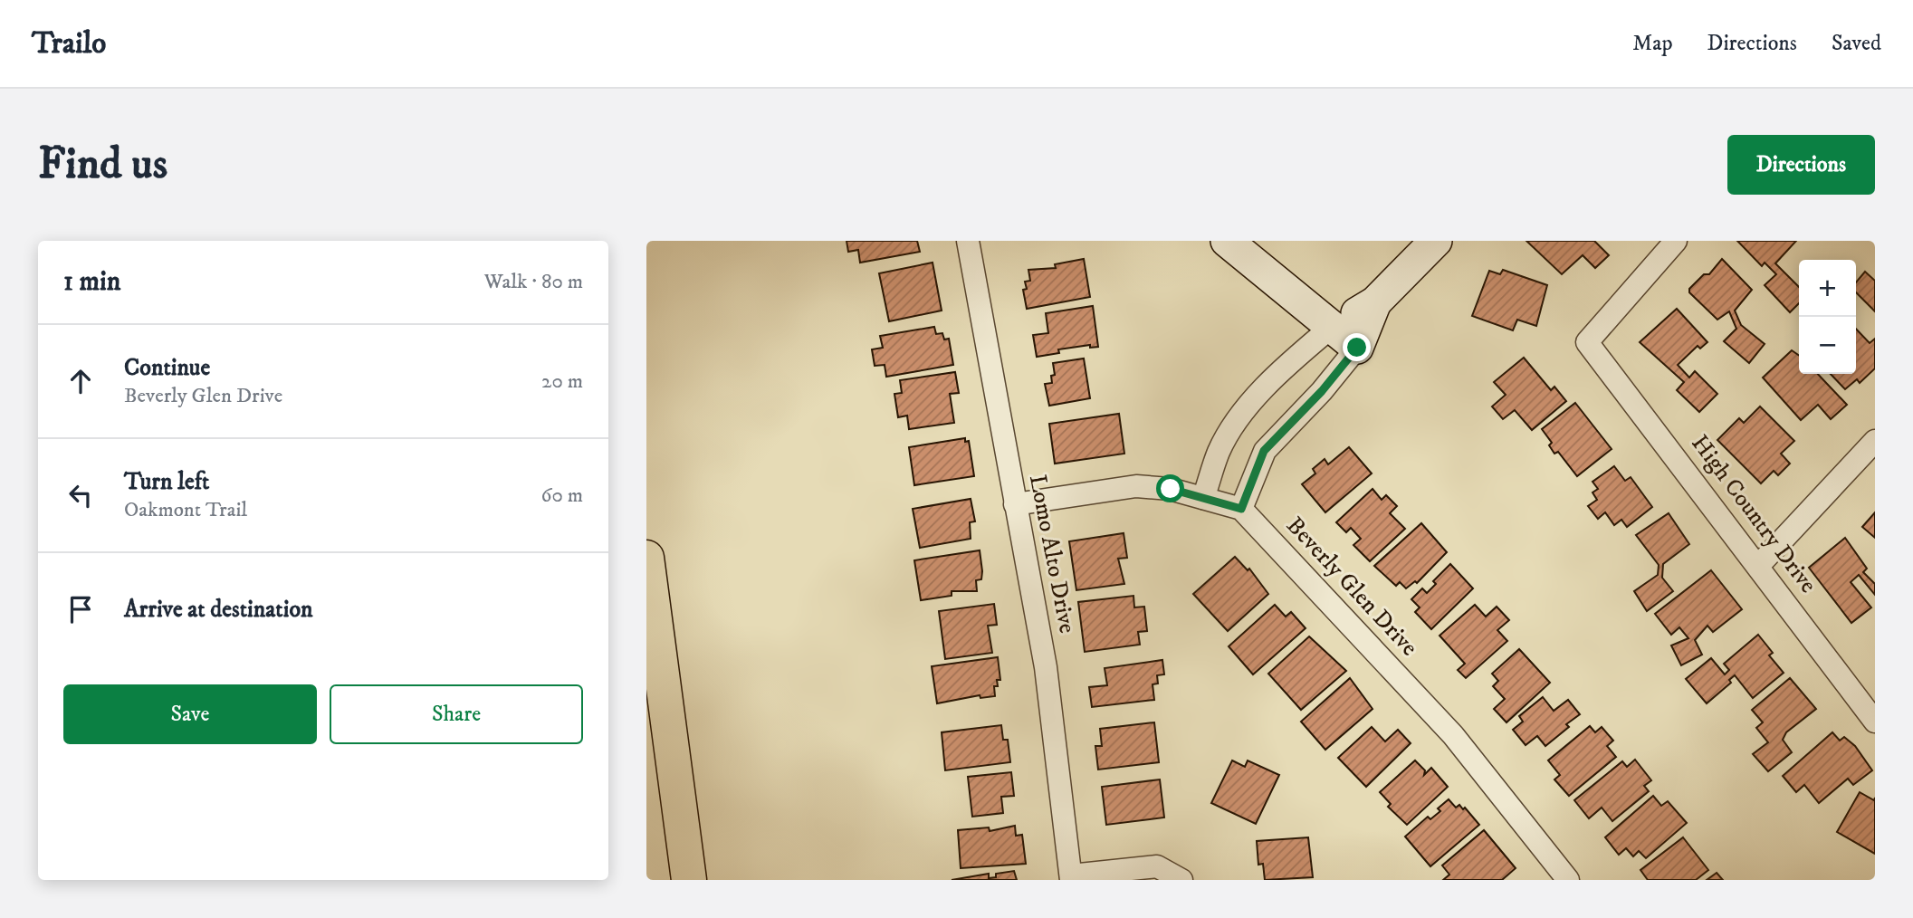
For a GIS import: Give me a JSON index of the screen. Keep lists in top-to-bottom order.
{
  "streets": {
    "street": ["High Country Drive", "Lomo Alto Drive", "Beverly Glen Drive"]
  },
  "page": {
    "header": "Trailo",
    "nav": ["Map", "Directions", "Saved"],
    "buttons": [
      "Directions",
      ["Save", "Share"]
    ],
    "title": "Find us",
    "heading": ["1 min", "Walk · 80 m"],
    "map_buttons": ["+", "−"],
    "list": [
      ["Continue", "Beverly Glen Drive", "20 m"],
      ["Turn left", "Oakmont Trail", "60 m"],
      "Arrive at destination"
    ]
  }
}
